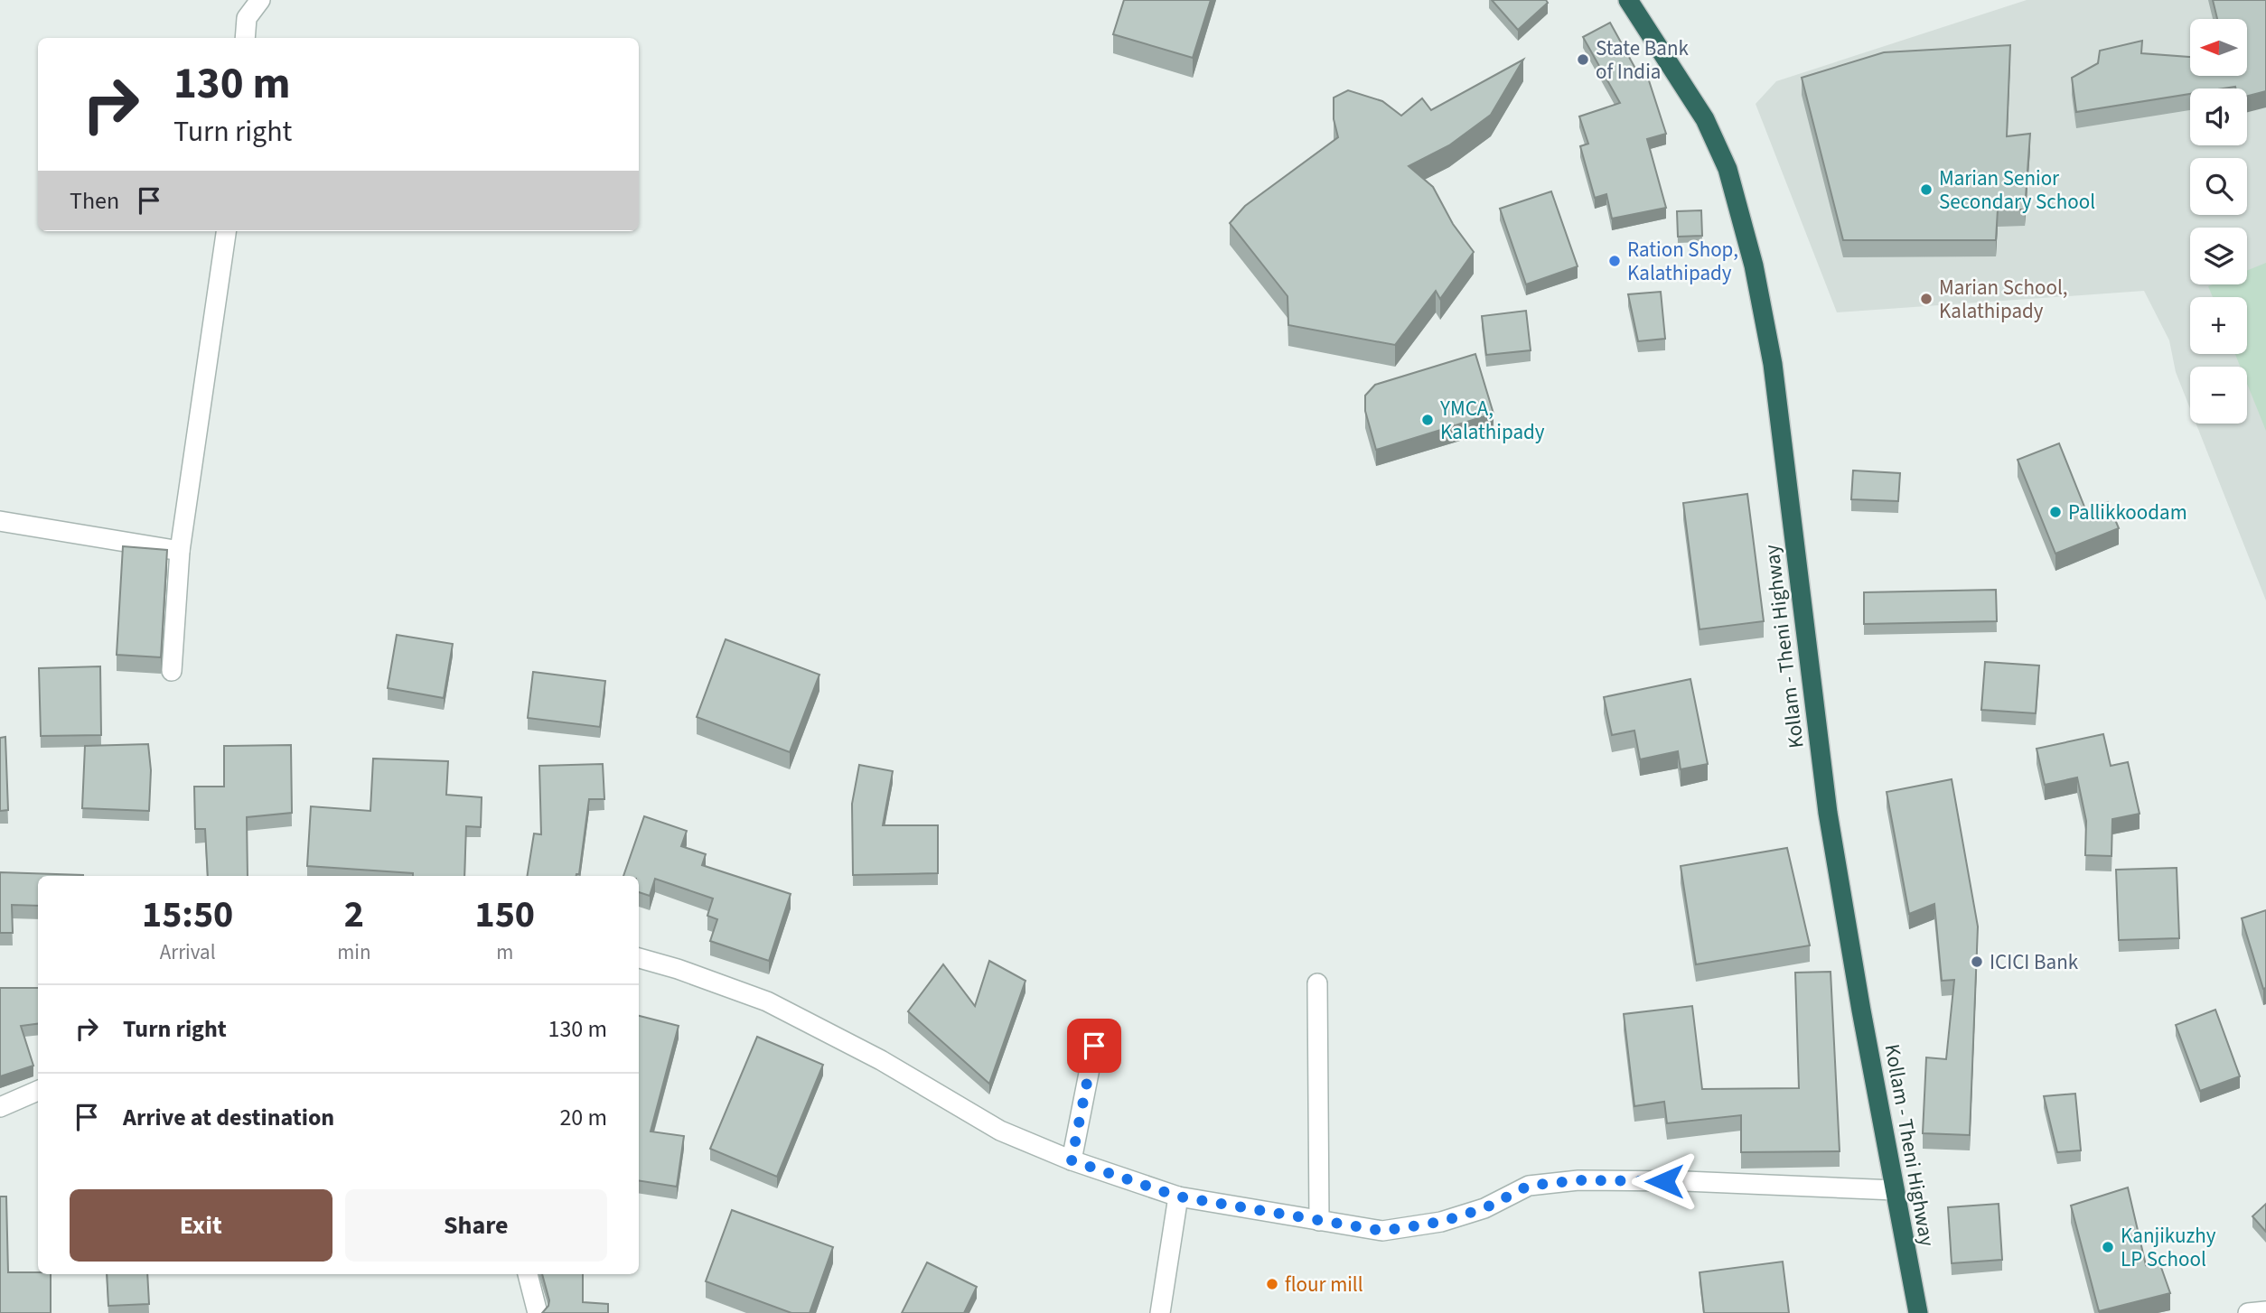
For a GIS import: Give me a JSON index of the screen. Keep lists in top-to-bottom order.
{
  "streets": {
    "highway": ["Kollam - Theni Highway"]
  },
  "places": [
    "State Bank of India",
    "Marian Senior Secondary School",
    "Ration Shop, Kalathipady",
    "Marian School, Kalathipady",
    "YMCA, Kalathipady",
    "Pallikkoodam",
    "ICICI Bank",
    "Kanjikuzhy LP School",
    "flour mill"
  ],
  "north": "left",
  "page": {
    "map_buttons": ["+", "−"],
    "turn": ["130 m", "Turn right"],
    "then": "Then",
    "eta": [
      "15:50",
      "Arrival",
      "2",
      "min",
      "150",
      "m"
    ],
    "list": [
      {
        "name": "Turn right",
        "value": "130 m"
      },
      {
        "name": "Arrive at destination",
        "value": "20 m"
      }
    ],
    "buttons": ["Exit", "Share"]
  }
}
